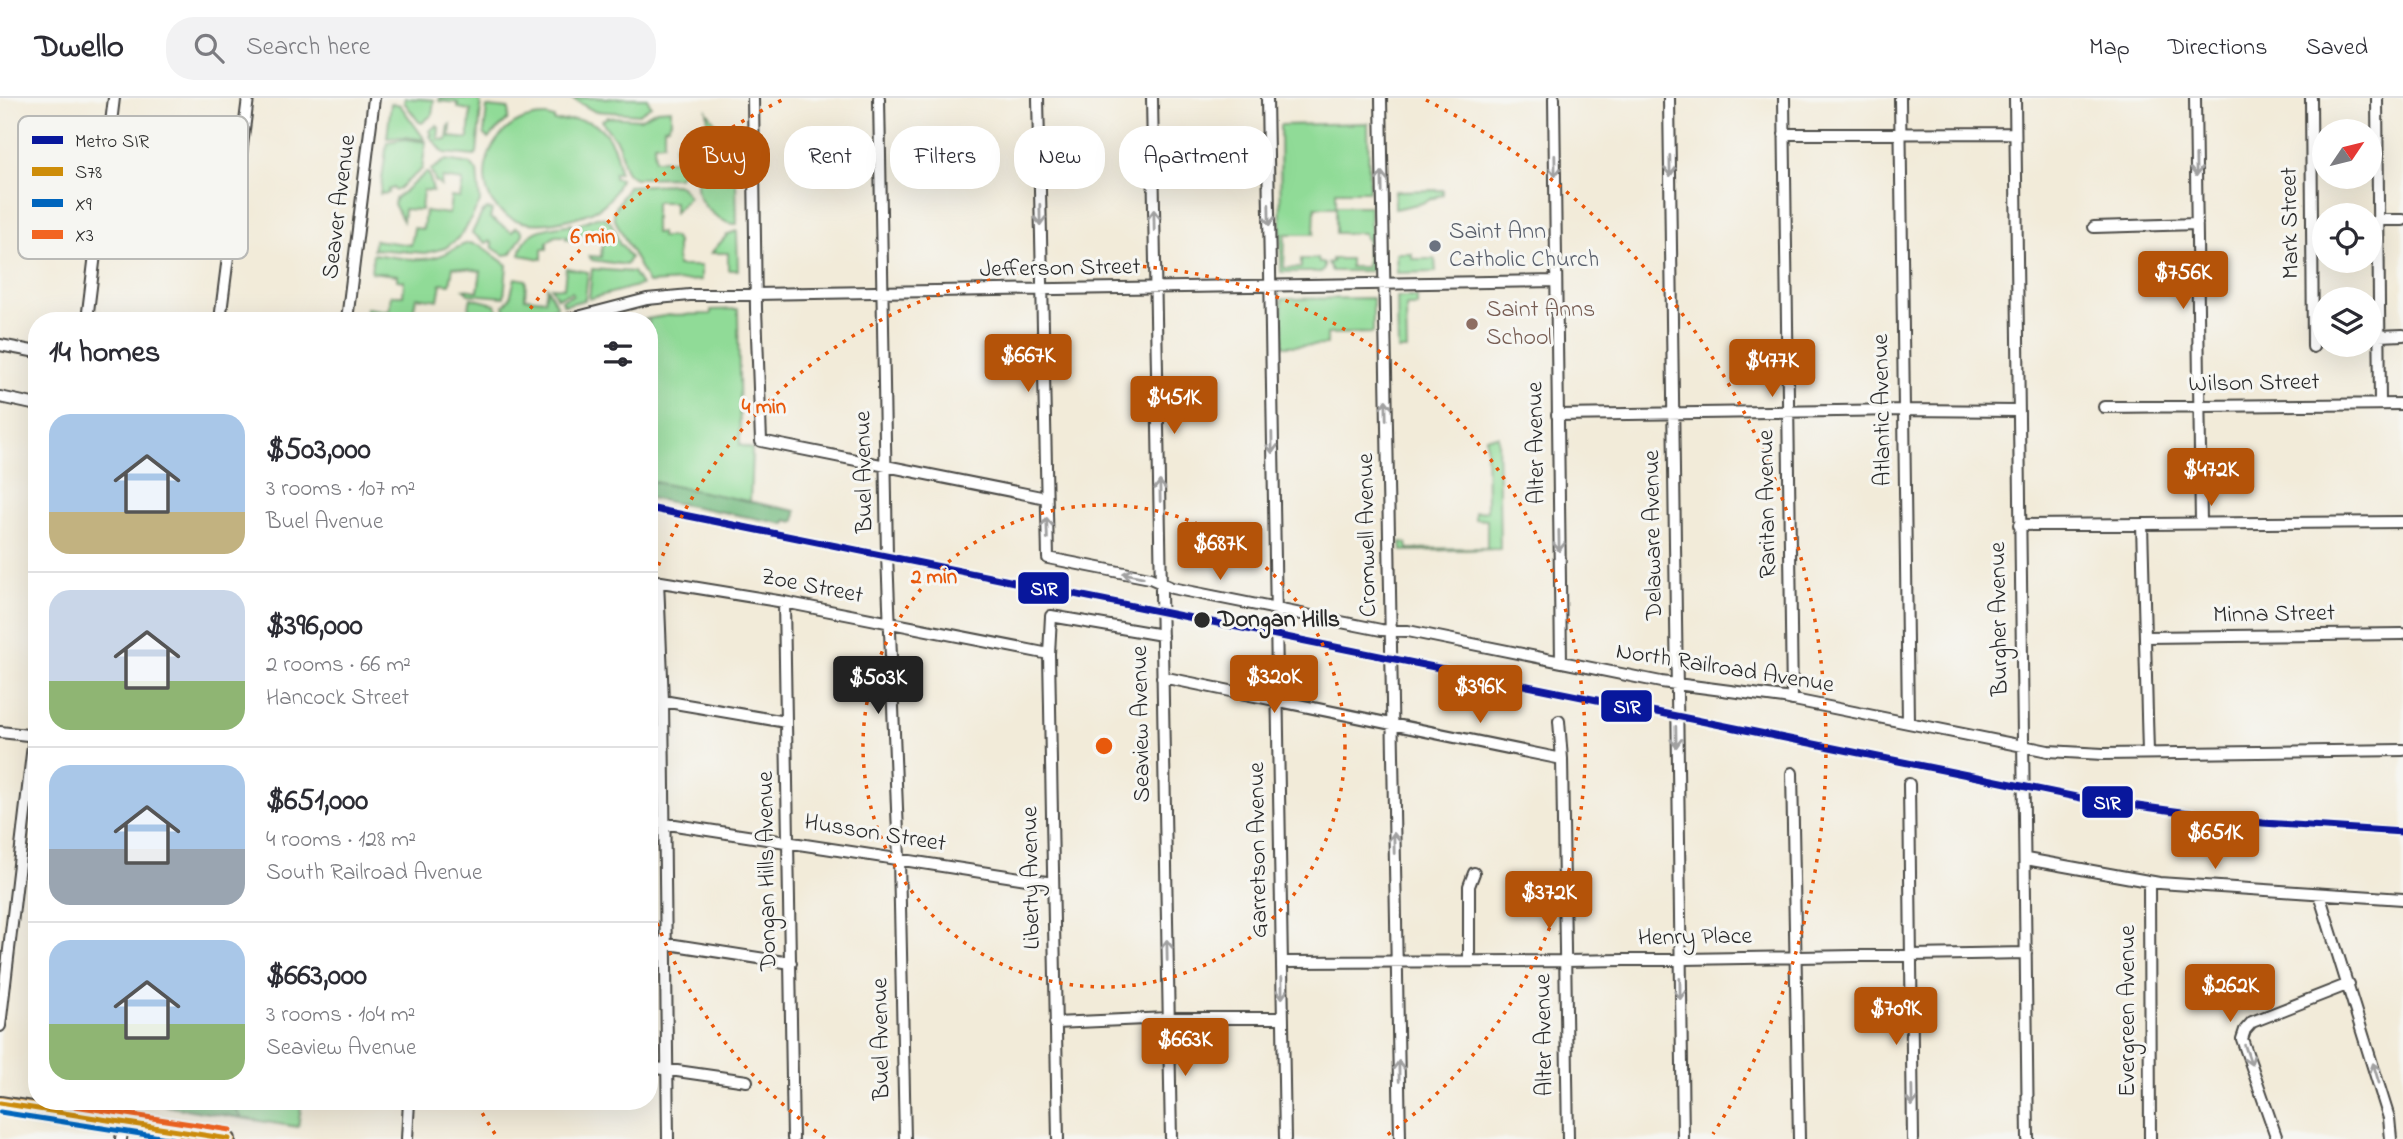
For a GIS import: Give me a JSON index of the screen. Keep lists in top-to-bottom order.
{
  "streets": {
    "street": [
      "Seaver Avenue",
      "Mark Street",
      "Jefferson Street",
      "Wilson Street",
      "Atlantic Avenue",
      "Alter Avenue",
      "Buel Avenue",
      "Raritan Avenue",
      "Cromwell Avenue",
      "Delaware Avenue",
      "Zoe Street",
      "Minna Street",
      "Burgher Avenue",
      "North Railroad Avenue",
      "Seaview Avenue",
      "Husson Street",
      "Garretson Avenue",
      "Dongan Hills Avenue",
      "Liberty Avenue",
      "Henry Place",
      "Evergreen Avenue"
    ]
  },
  "crossings": [
    ["Jefferson Street", "Alter Avenue"],
    ["Jefferson Street", "Buel Avenue"],
    ["Jefferson Street", "Cromwell Avenue"],
    ["Jefferson Street", "Seaview Avenue"],
    ["Jefferson Street", "Garretson Avenue"],
    ["Atlantic Avenue", "North Railroad Avenue"],
    ["Alter Avenue", "North Railroad Avenue"],
    ["Alter Avenue", "Henry Place"],
    ["Buel Avenue", "Zoe Street"],
    ["Buel Avenue", "Husson Street"],
    ["Raritan Avenue", "North Railroad Avenue"],
    ["Cromwell Avenue", "North Railroad Avenue"],
    ["Cromwell Avenue", "Henry Place"],
    ["Delaware Avenue", "North Railroad Avenue"],
    ["Delaware Avenue", "Henry Place"],
    ["Zoe Street", "Dongan Hills Avenue"],
    ["Zoe Street", "Liberty Avenue"],
    ["Burgher Avenue", "North Railroad Avenue"],
    ["Burgher Avenue", "Henry Place"],
    ["North Railroad Avenue", "Seaview Avenue"],
    ["North Railroad Avenue", "Garretson Avenue"],
    ["Seaview Avenue", "Liberty Avenue"],
    ["Husson Street", "Dongan Hills Avenue"],
    ["Husson Street", "Liberty Avenue"],
    ["Garretson Avenue", "Henry Place"]
  ],
  "one_way": [
    "Alter Avenue",
    "Cromwell Avenue",
    "Delaware Avenue",
    "Seaview Avenue",
    "Garretson Avenue"
  ],
  "places": ["Saint Ann Catholic Church", "Saint Anns School", "Dongan Hills"],
  "lines": [
    "metro line SIR",
    "transit line S78",
    "transit line X3",
    "transit line X9"
  ],
  "legend": [
    "Metro SIR",
    "S78",
    "X9",
    "X3"
  ],
  "north": "top right",
  "page": {
    "header": "Dwello",
    "search": "Search here",
    "nav": ["Map", "Directions", "Saved"],
    "chip": [
      "Buy",
      "Rent",
      "Filters",
      "New",
      "Apartment"
    ],
    "price": [
      "$756K",
      "$667K",
      "$477K",
      "$451K",
      "$472K",
      "$687K",
      "$320K",
      "$503K",
      "$396K",
      "$651K",
      "$372K",
      "$262K",
      "$709K",
      "$663K"
    ],
    "heading": "14 homes",
    "list": [
      {
        "name": "$503,000",
        "note": "3 rooms · 107 m² · Buel Avenue"
      },
      {
        "name": "$396,000",
        "note": "2 rooms · 66 m² · Hancock Street"
      },
      {
        "name": "$651,000",
        "note": "4 rooms · 128 m² · South Railroad Avenue"
      },
      {
        "name": "$663,000",
        "note": "3 rooms · 104 m² · Seaview Avenue"
      }
    ]
  },
  "rings": ["6 min", "4 min", "2 min"]
}
